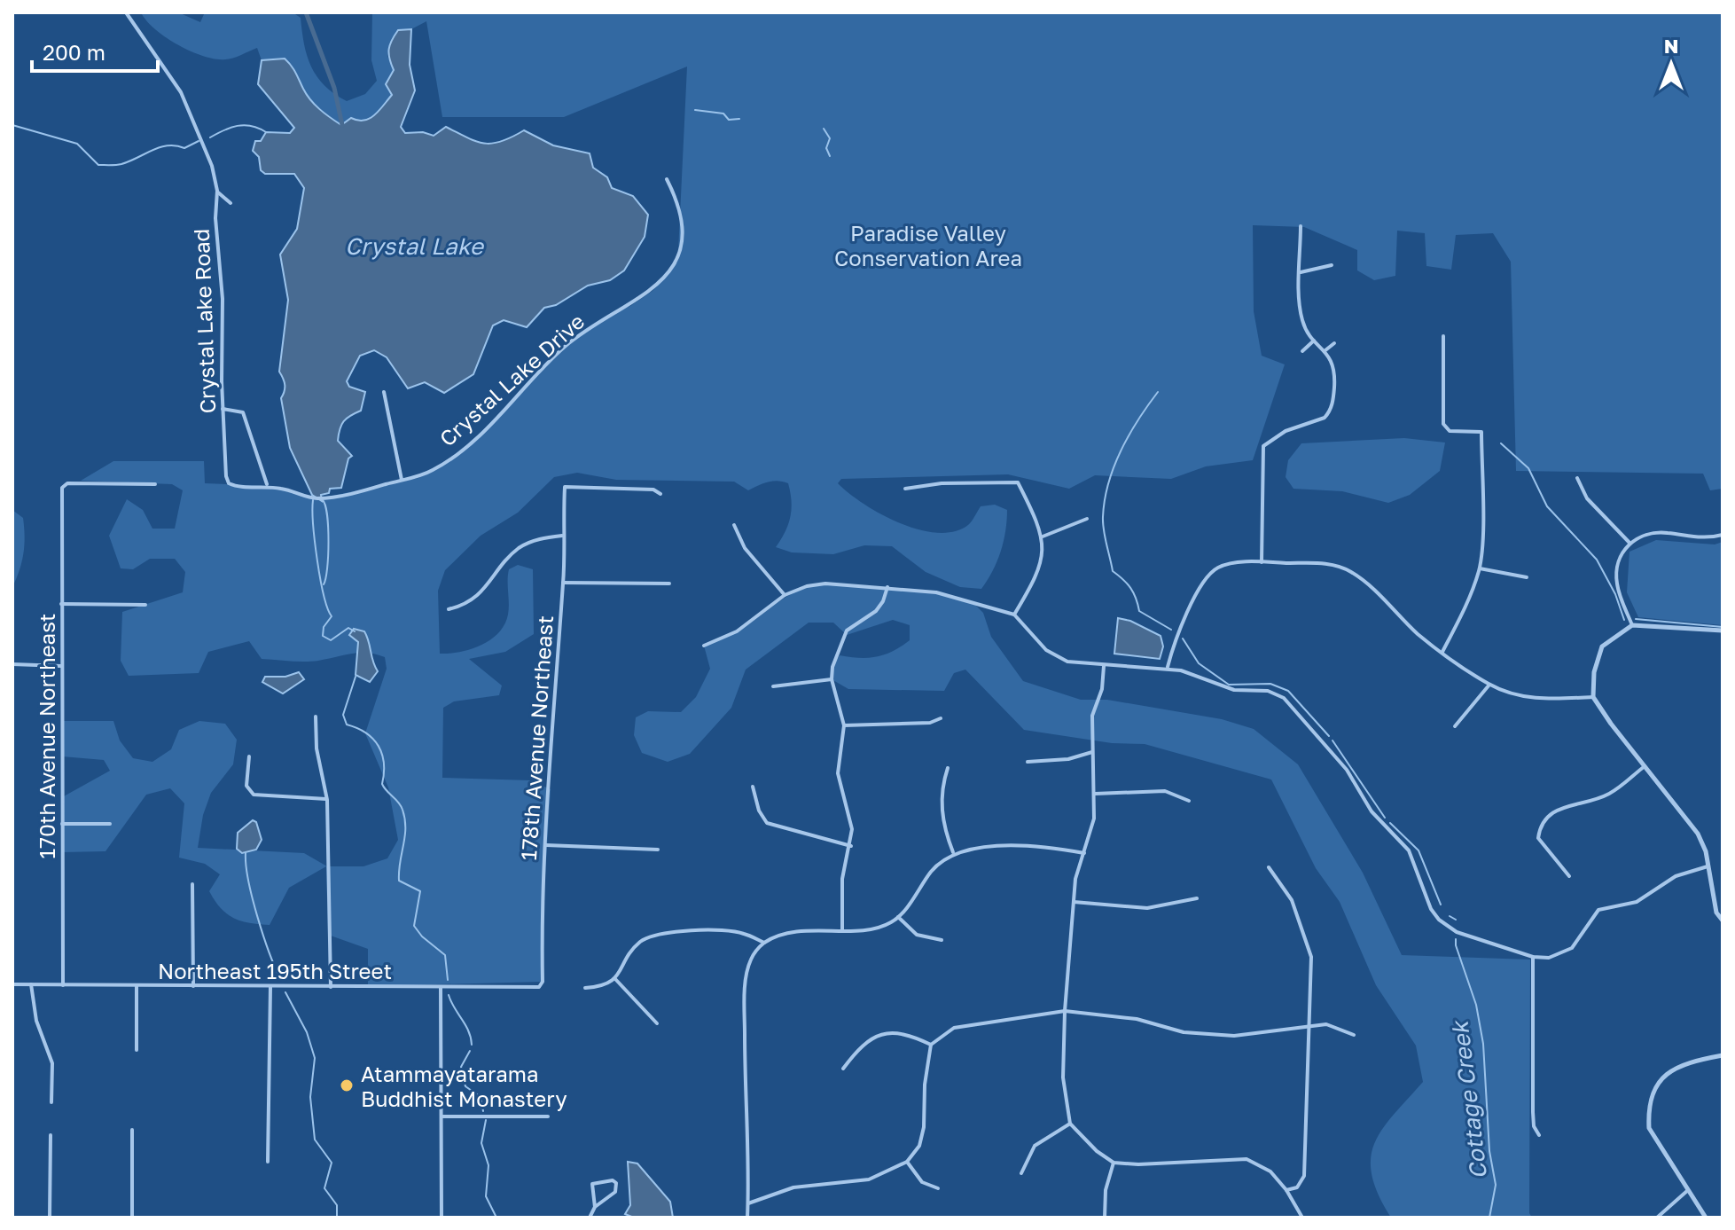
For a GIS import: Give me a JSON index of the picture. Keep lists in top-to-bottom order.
{
  "streets": {
    "street": [
      "Crystal Lake Road",
      "Crystal Lake Drive",
      "170th Avenue Northeast",
      "178th Avenue Northeast",
      "Northeast 195th Street"
    ]
  },
  "crossings": [
    ["Crystal Lake Road", "Crystal Lake Drive"],
    ["170th Avenue Northeast", "Northeast 195th Street"],
    ["178th Avenue Northeast", "Northeast 195th Street"]
  ],
  "water": ["Crystal Lake", "Cottage Creek"],
  "parks": ["Paradise Valley Conservation Area"],
  "places": ["Atammayatarama Buddhist Monastery"],
  "scale_bar": "200 m",
  "north": "top"
}
